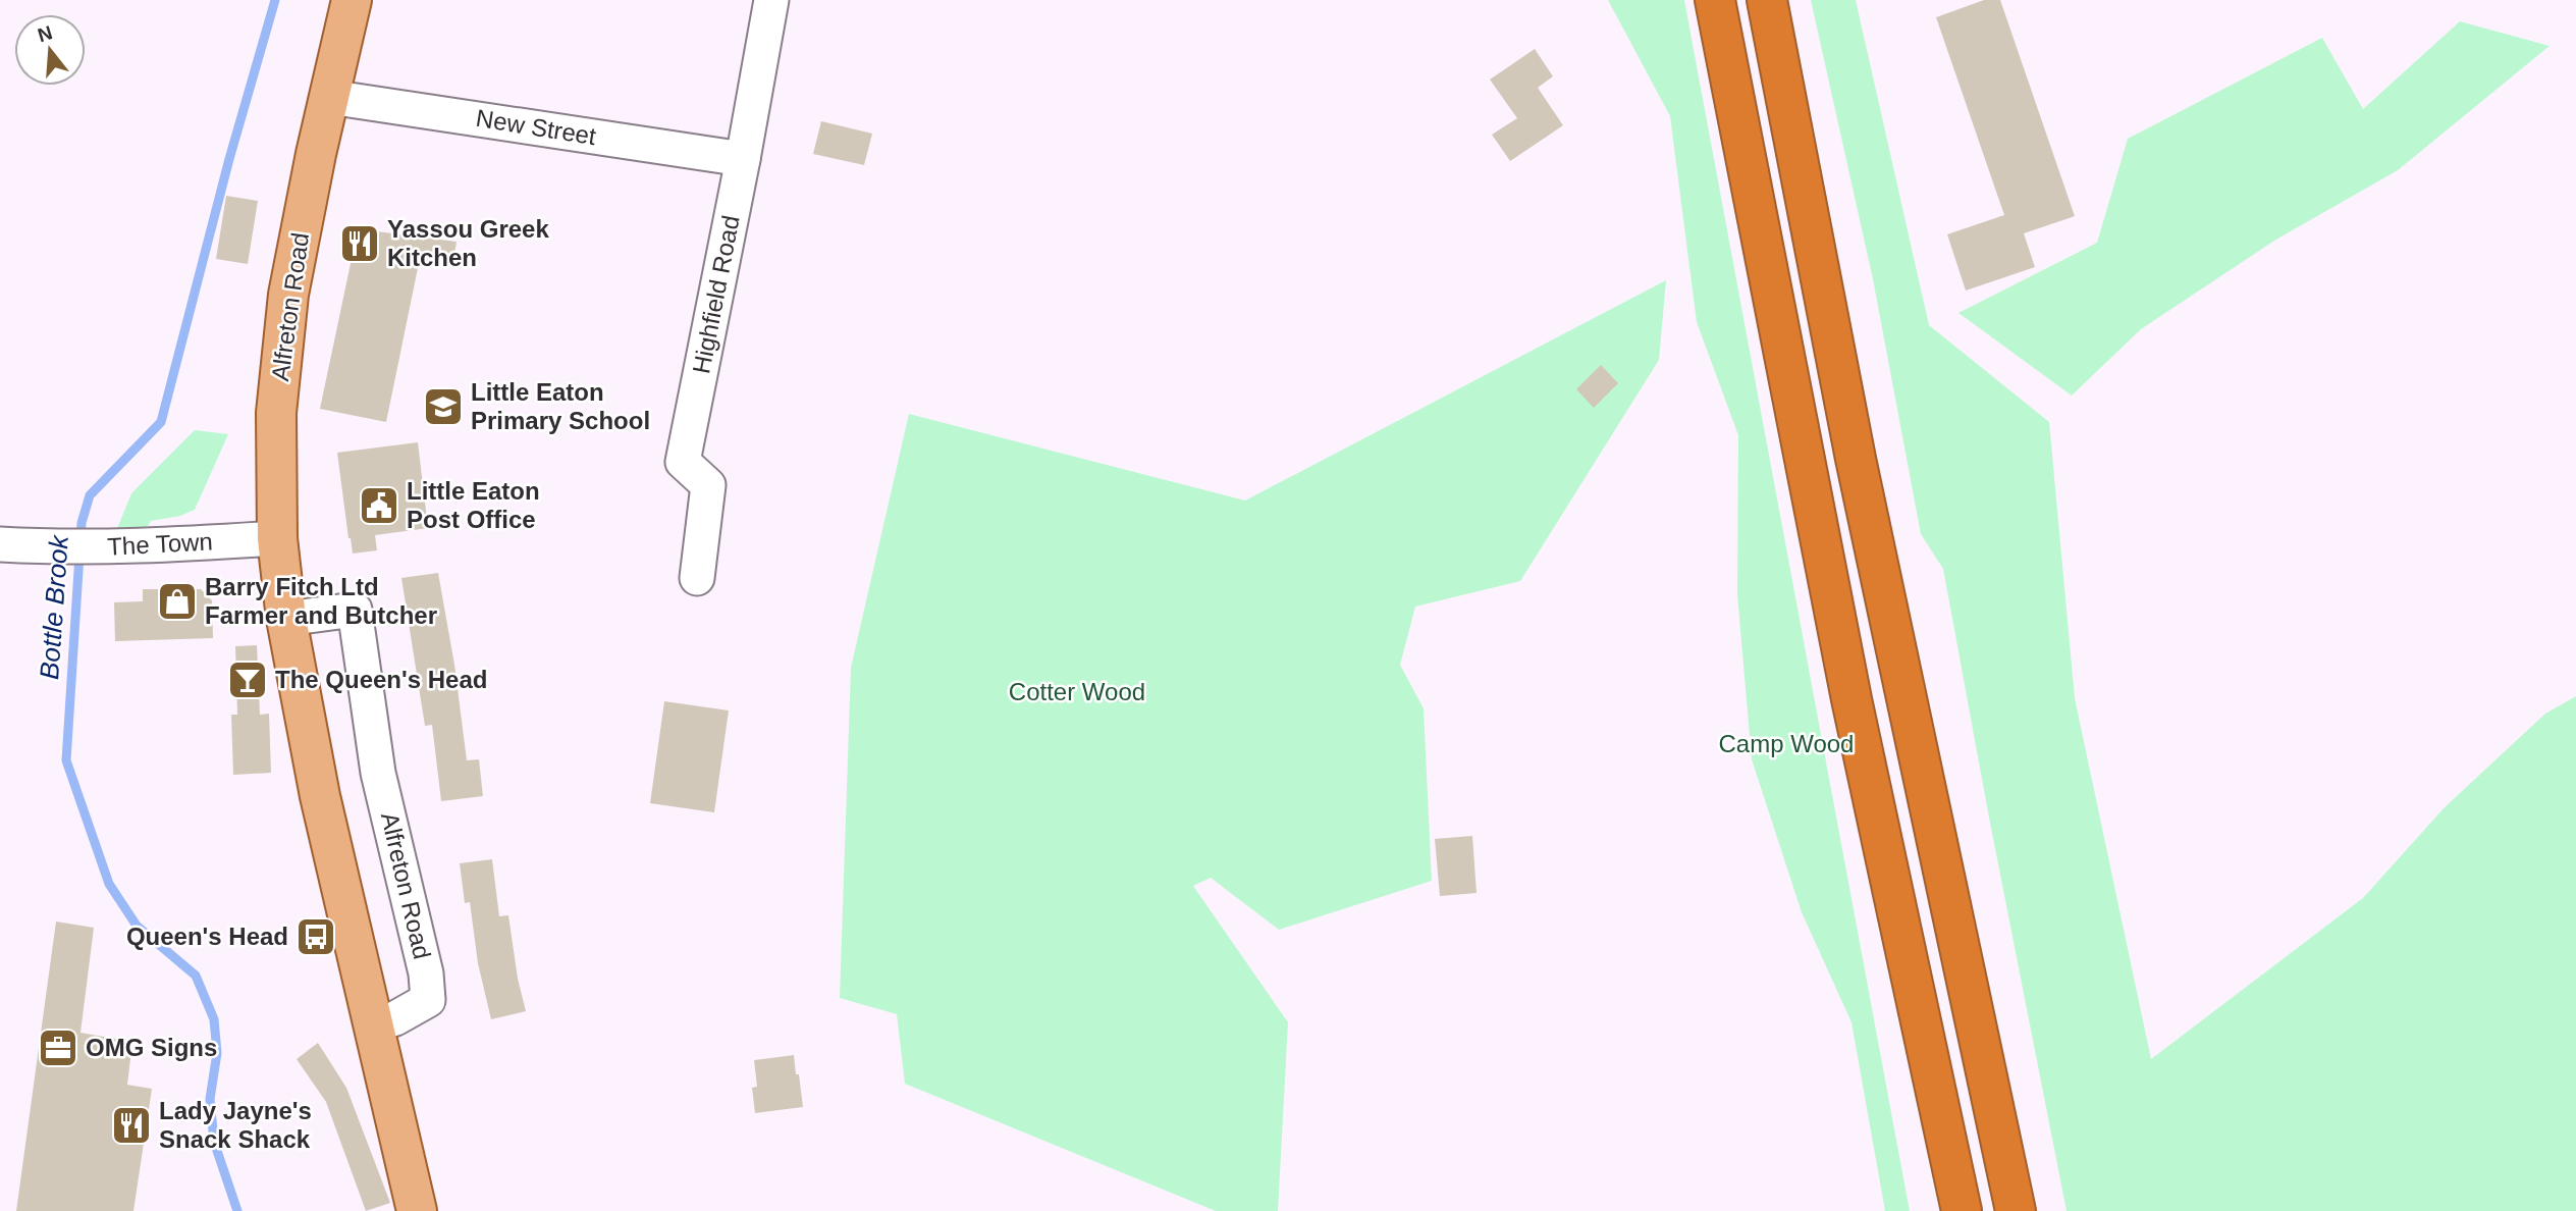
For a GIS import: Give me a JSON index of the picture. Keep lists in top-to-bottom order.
{
  "streets": {
    "main road": ["Alfreton Road"],
    "street": ["New Street", "Highfield Road", "The Town"]
  },
  "crossings": [
    ["New Street", "Highfield Road"],
    ["New Street", "Alfreton Road"],
    ["Alfreton Road", "The Town"]
  ],
  "water": ["Bottle Brook"],
  "parks": ["Cotter Wood", "Camp Wood"],
  "places": {
    "restaurant": ["Yassou Greek Kitchen", "Lady Jayne's Snack Shack"],
    "school or university": ["Little Eaton Primary School"],
    "public building": ["Little Eaton Post Office"],
    "shop": ["Barry Fitch Ltd Farmer and Butcher"],
    "bar": ["The Queen's Head"],
    "bus stop": ["Queen's Head"],
    "office": ["OMG Signs"]
  },
  "north": "top"
}
